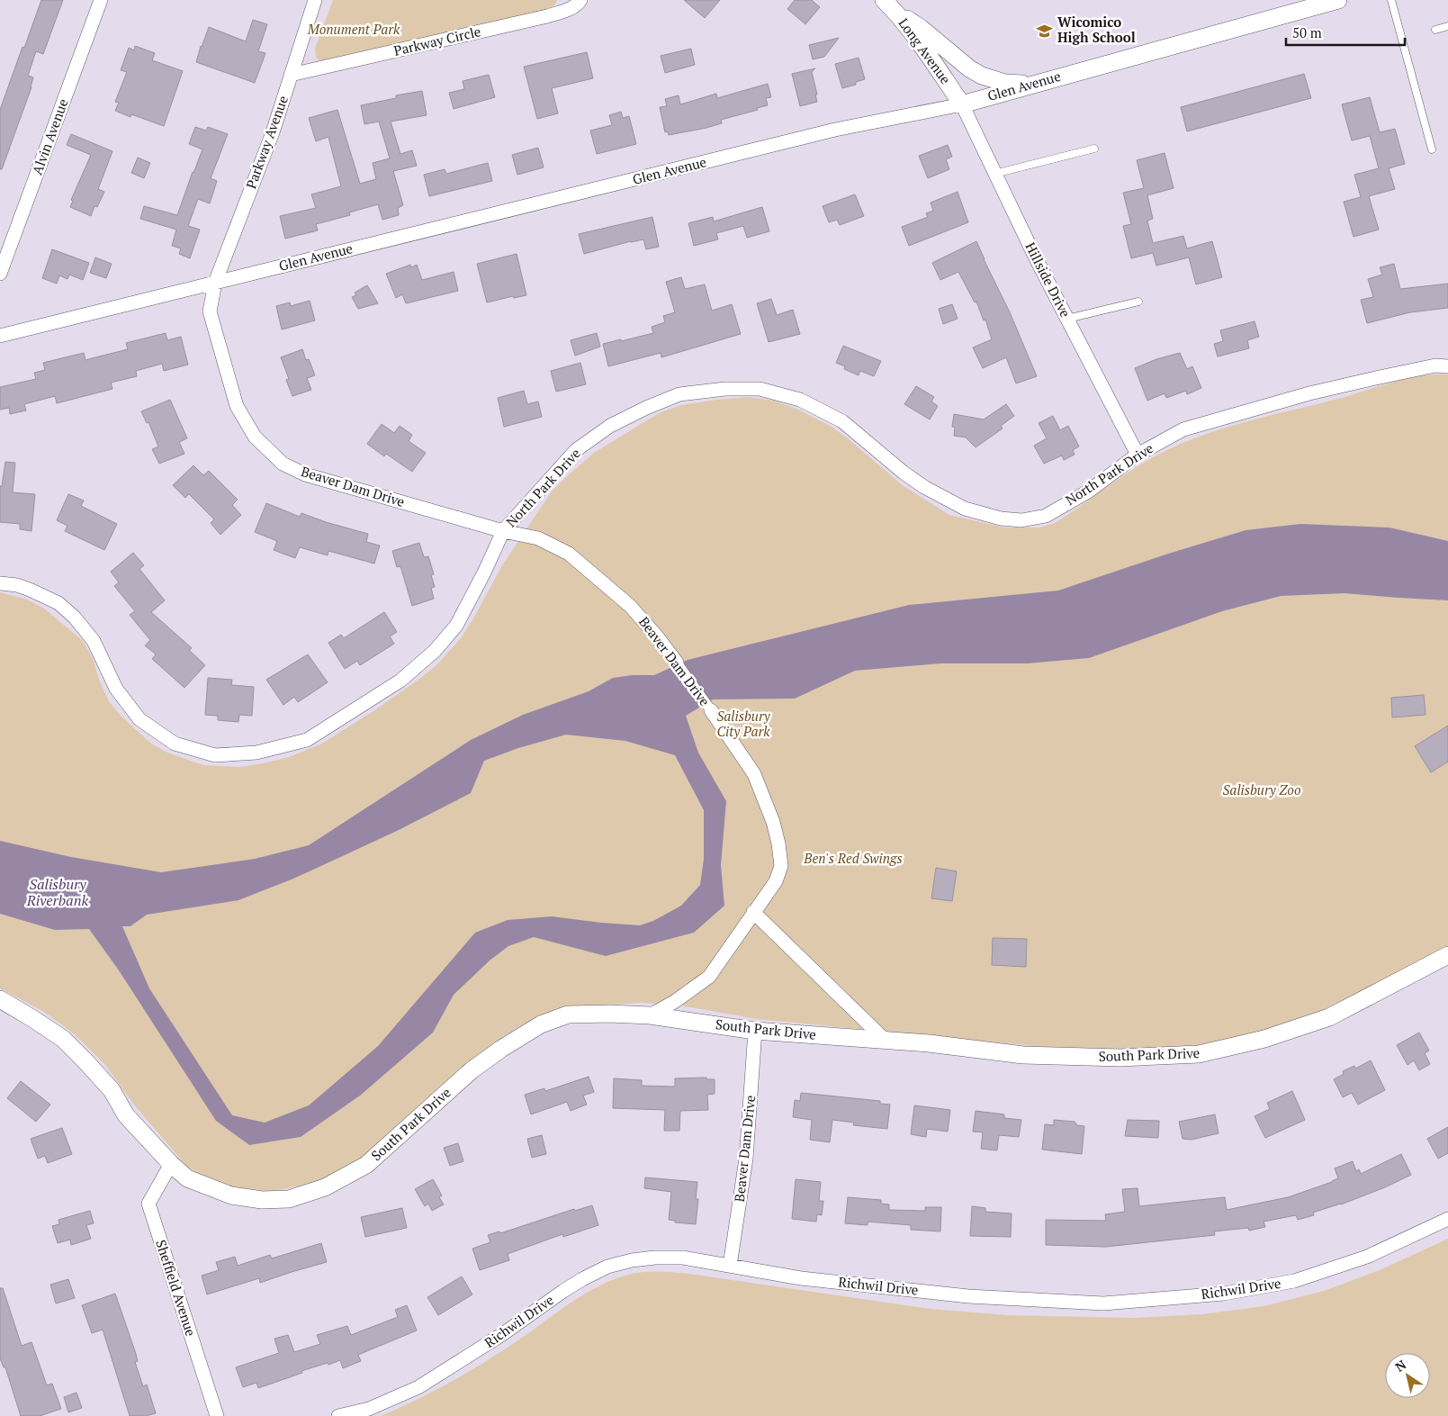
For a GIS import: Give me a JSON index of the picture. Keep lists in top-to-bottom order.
{
  "streets": {
    "street": [
      "Parkway Circle",
      "Long Avenue",
      "Glen Avenue",
      "Alvin Avenue",
      "Parkway Avenue",
      "Hillside Drive",
      "North Park Drive",
      "Beaver Dam Drive",
      "South Park Drive",
      "Richwil Drive",
      "Sheffield Avenue"
    ]
  },
  "crossings": [
    ["Parkway Circle", "Parkway Avenue"],
    ["Long Avenue", "Glen Avenue"],
    ["Long Avenue", "Hillside Drive"],
    ["Glen Avenue", "Parkway Avenue"],
    ["Glen Avenue", "Hillside Drive"],
    ["Glen Avenue", "Beaver Dam Drive"],
    ["Parkway Avenue", "Beaver Dam Drive"],
    ["Hillside Drive", "North Park Drive"],
    ["North Park Drive", "Beaver Dam Drive"],
    ["Beaver Dam Drive", "South Park Drive"],
    ["Beaver Dam Drive", "Richwil Drive"],
    ["South Park Drive", "Sheffield Avenue"]
  ],
  "water": ["Salisbury Riverbank"],
  "parks": [
    "Monument Park",
    "Salisbury City Park",
    "Salisbury Zoo",
    "Ben's Red Swings"
  ],
  "places": {
    "school or university": ["Wicomico High School"]
  },
  "scale_bar": "50 m",
  "north": "top left"
}
